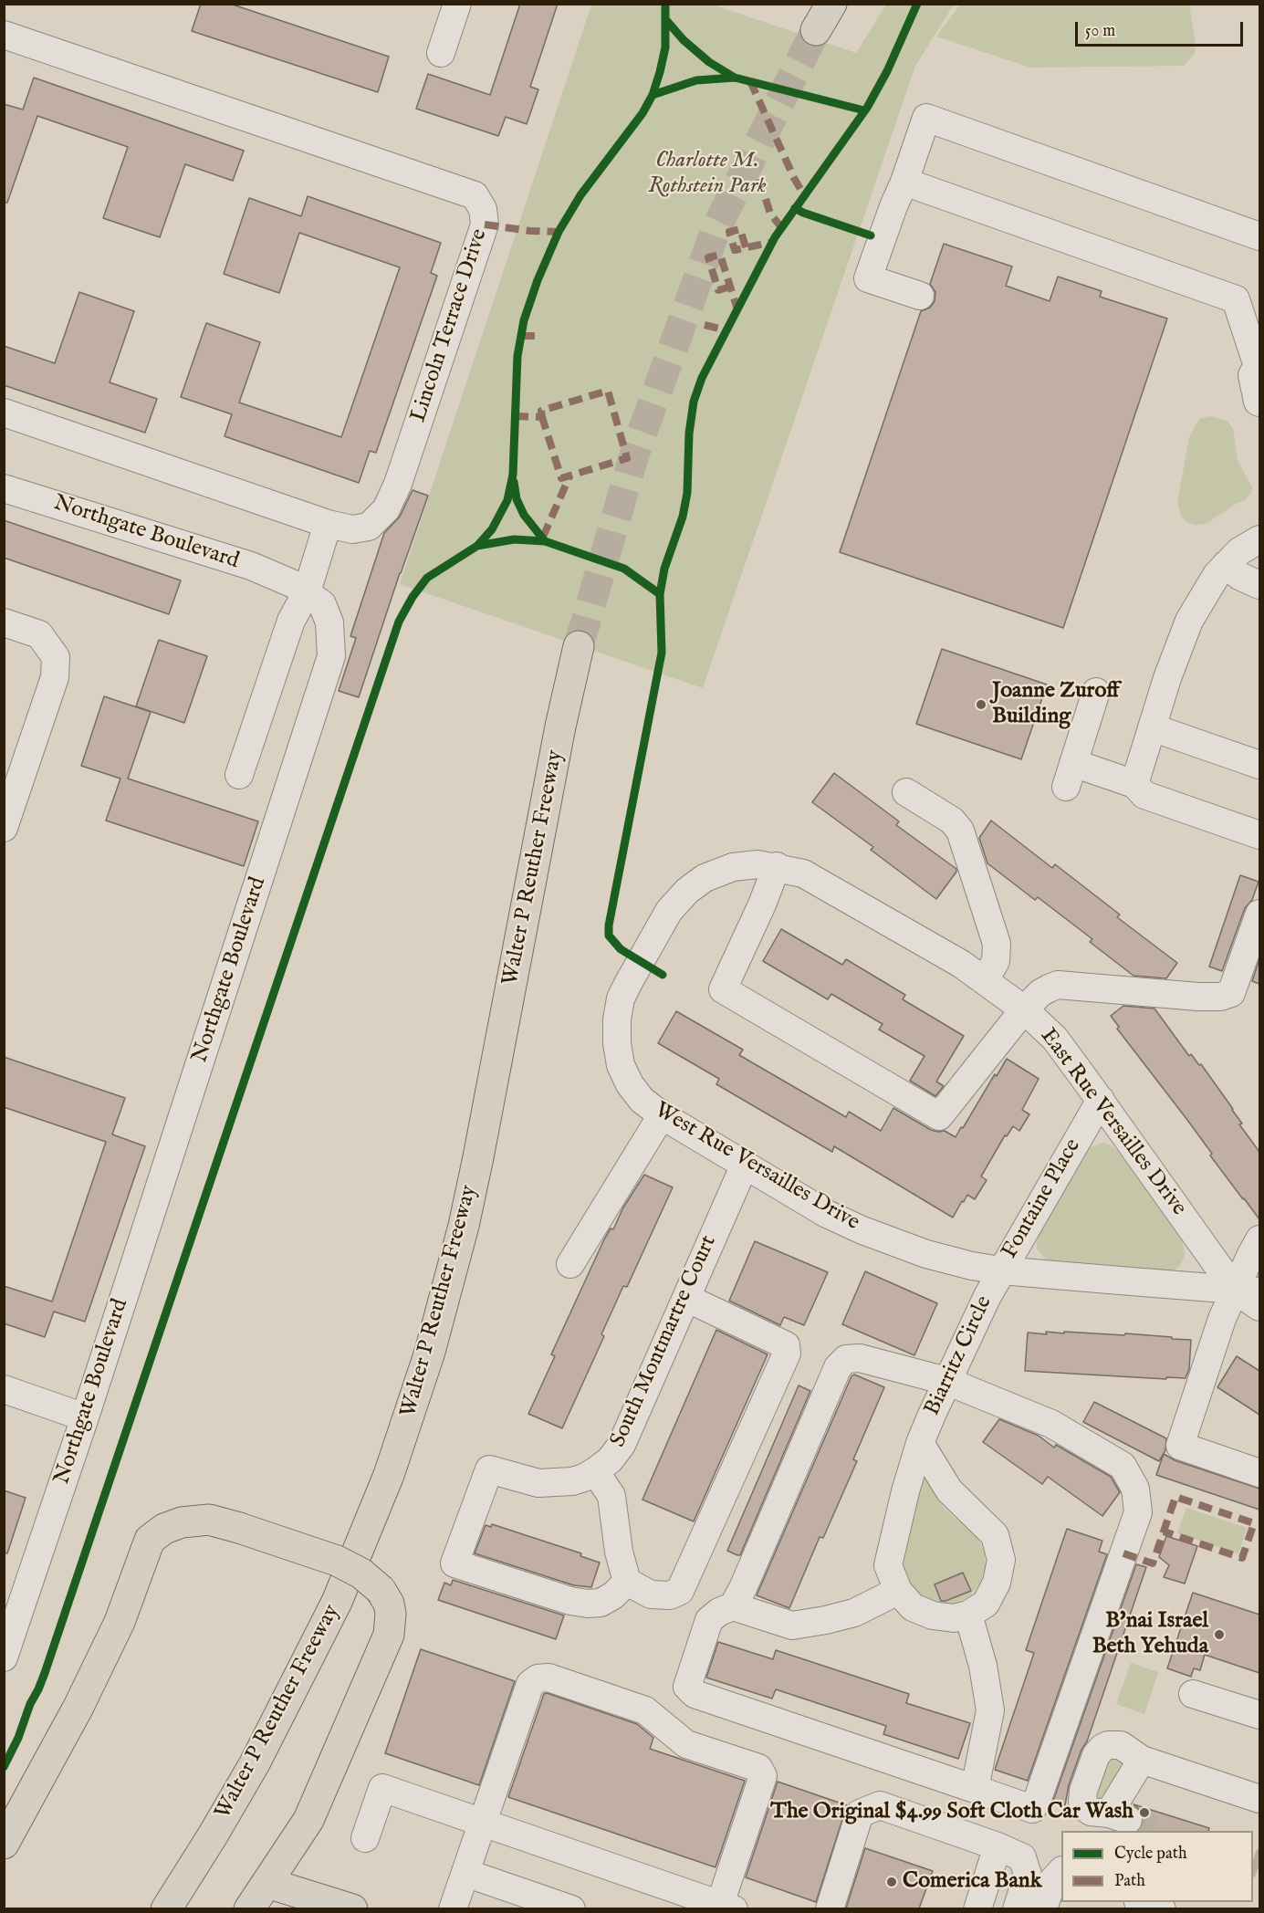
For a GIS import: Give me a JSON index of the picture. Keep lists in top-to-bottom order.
{
  "streets": {
    "main road": ["Walter P Reuther Freeway"],
    "street": [
      "Lincoln Terrace Drive",
      "Northgate Boulevard",
      "East Rue Versailles Drive",
      "West Rue Versailles Drive",
      "Fontaine Place",
      "South Montmartre Court",
      "Biarritz Circle"
    ]
  },
  "crossings": [
    ["East Rue Versailles Drive", "West Rue Versailles Drive"],
    ["East Rue Versailles Drive", "Fontaine Place"],
    ["West Rue Versailles Drive", "Fontaine Place"],
    ["West Rue Versailles Drive", "South Montmartre Court"],
    ["West Rue Versailles Drive", "Biarritz Circle"],
    ["Fontaine Place", "Biarritz Circle"]
  ],
  "parks": ["Charlotte M. Rothstein Park"],
  "places": [
    "Joanne Zuroff Building",
    "B'nai Israel Beth Yehuda",
    "The Original $4.99 Soft Cloth Car Wash",
    "Comerica Bank"
  ],
  "legend": ["Cycle path", "Path"],
  "scale_bar": "50 m"
}
